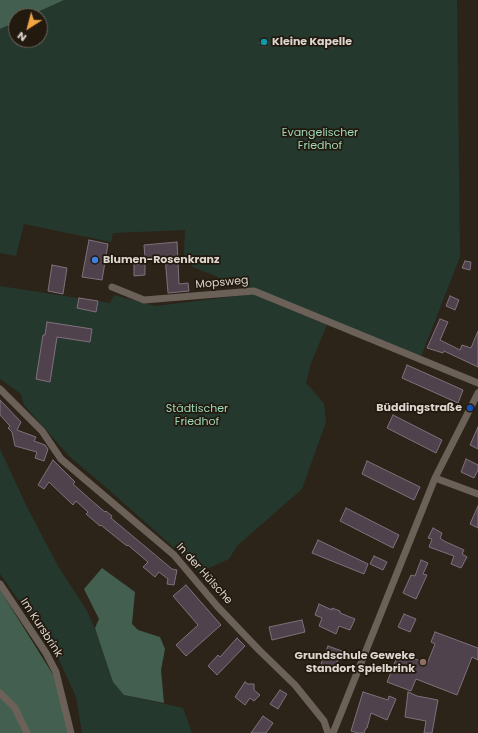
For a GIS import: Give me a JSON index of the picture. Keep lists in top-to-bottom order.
{
  "streets": {
    "street": ["Mopsweg", "In der Hülsche", "Im Kursbrink"]
  },
  "parks": ["Evangelischer Friedhof", "Städtischer Friedhof"],
  "places": [
    "Kleine Kapelle",
    "Blumen-Rosenkranz",
    "Büddingstraße",
    "Grundschule Geweke Standort Spielbrink"
  ],
  "north": "bottom left"
}
